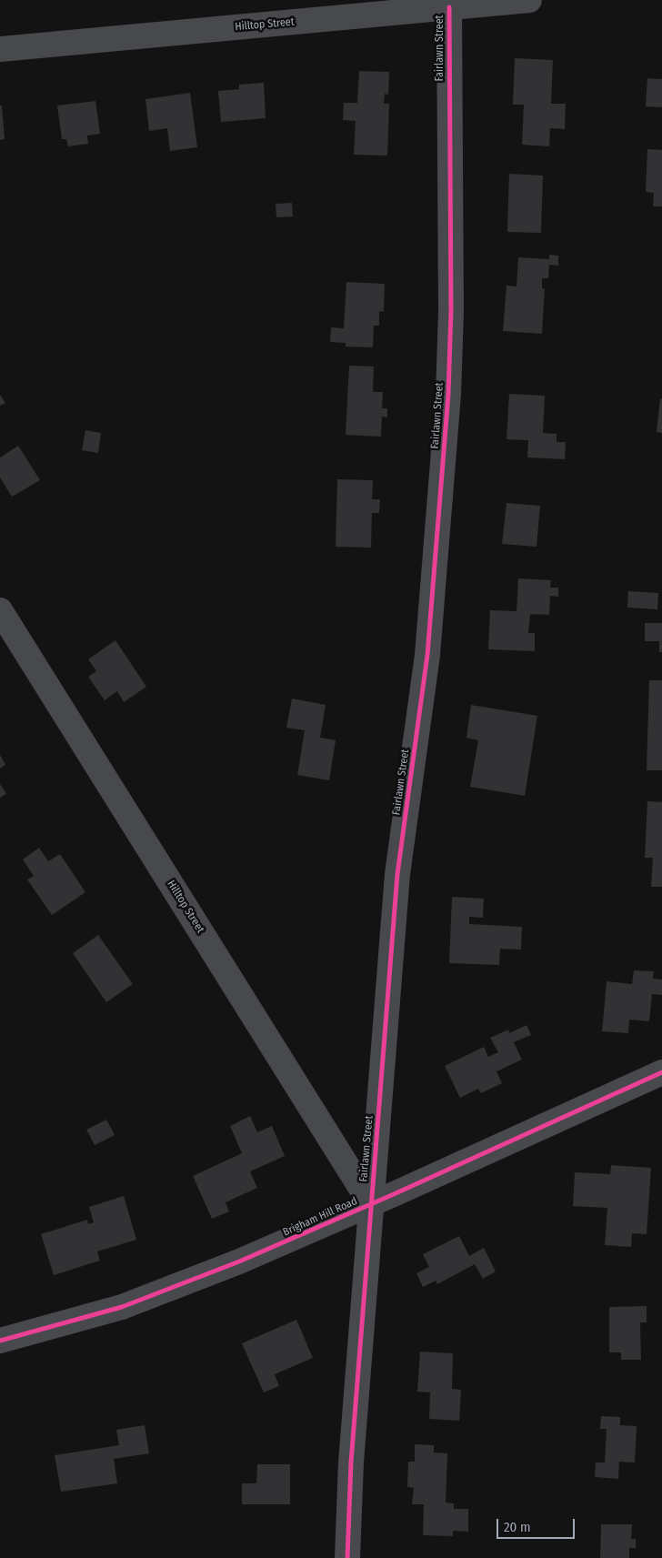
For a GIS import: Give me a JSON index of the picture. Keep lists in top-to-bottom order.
{
  "streets": {
    "street": ["Hilltop Street", "Fairlawn Street", "Brigham Hill Road"]
  },
  "crossings": [
    ["Hilltop Street", "Fairlawn Street"],
    ["Hilltop Street", "Brigham Hill Road"],
    ["Fairlawn Street", "Brigham Hill Road"]
  ],
  "scale_bar": "20 m"
}
